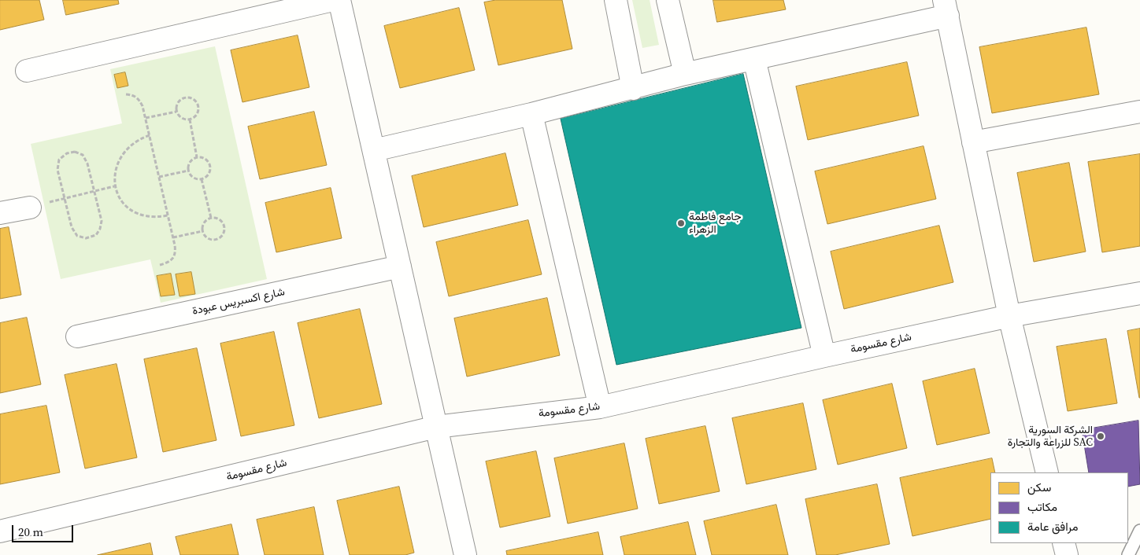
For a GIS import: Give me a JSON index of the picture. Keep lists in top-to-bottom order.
{
  "streets": {
    "street": ["شارع اكسبريس عبودة", "شارع مقسومة"]
  },
  "places": ["جامع فاطمة الزهراء", "الشركة السورية للزراعة والتجارة SAC"],
  "legend": ["سكن", "مكاتب", "مرافق عامة"],
  "scale_bar": "20 m"
}
